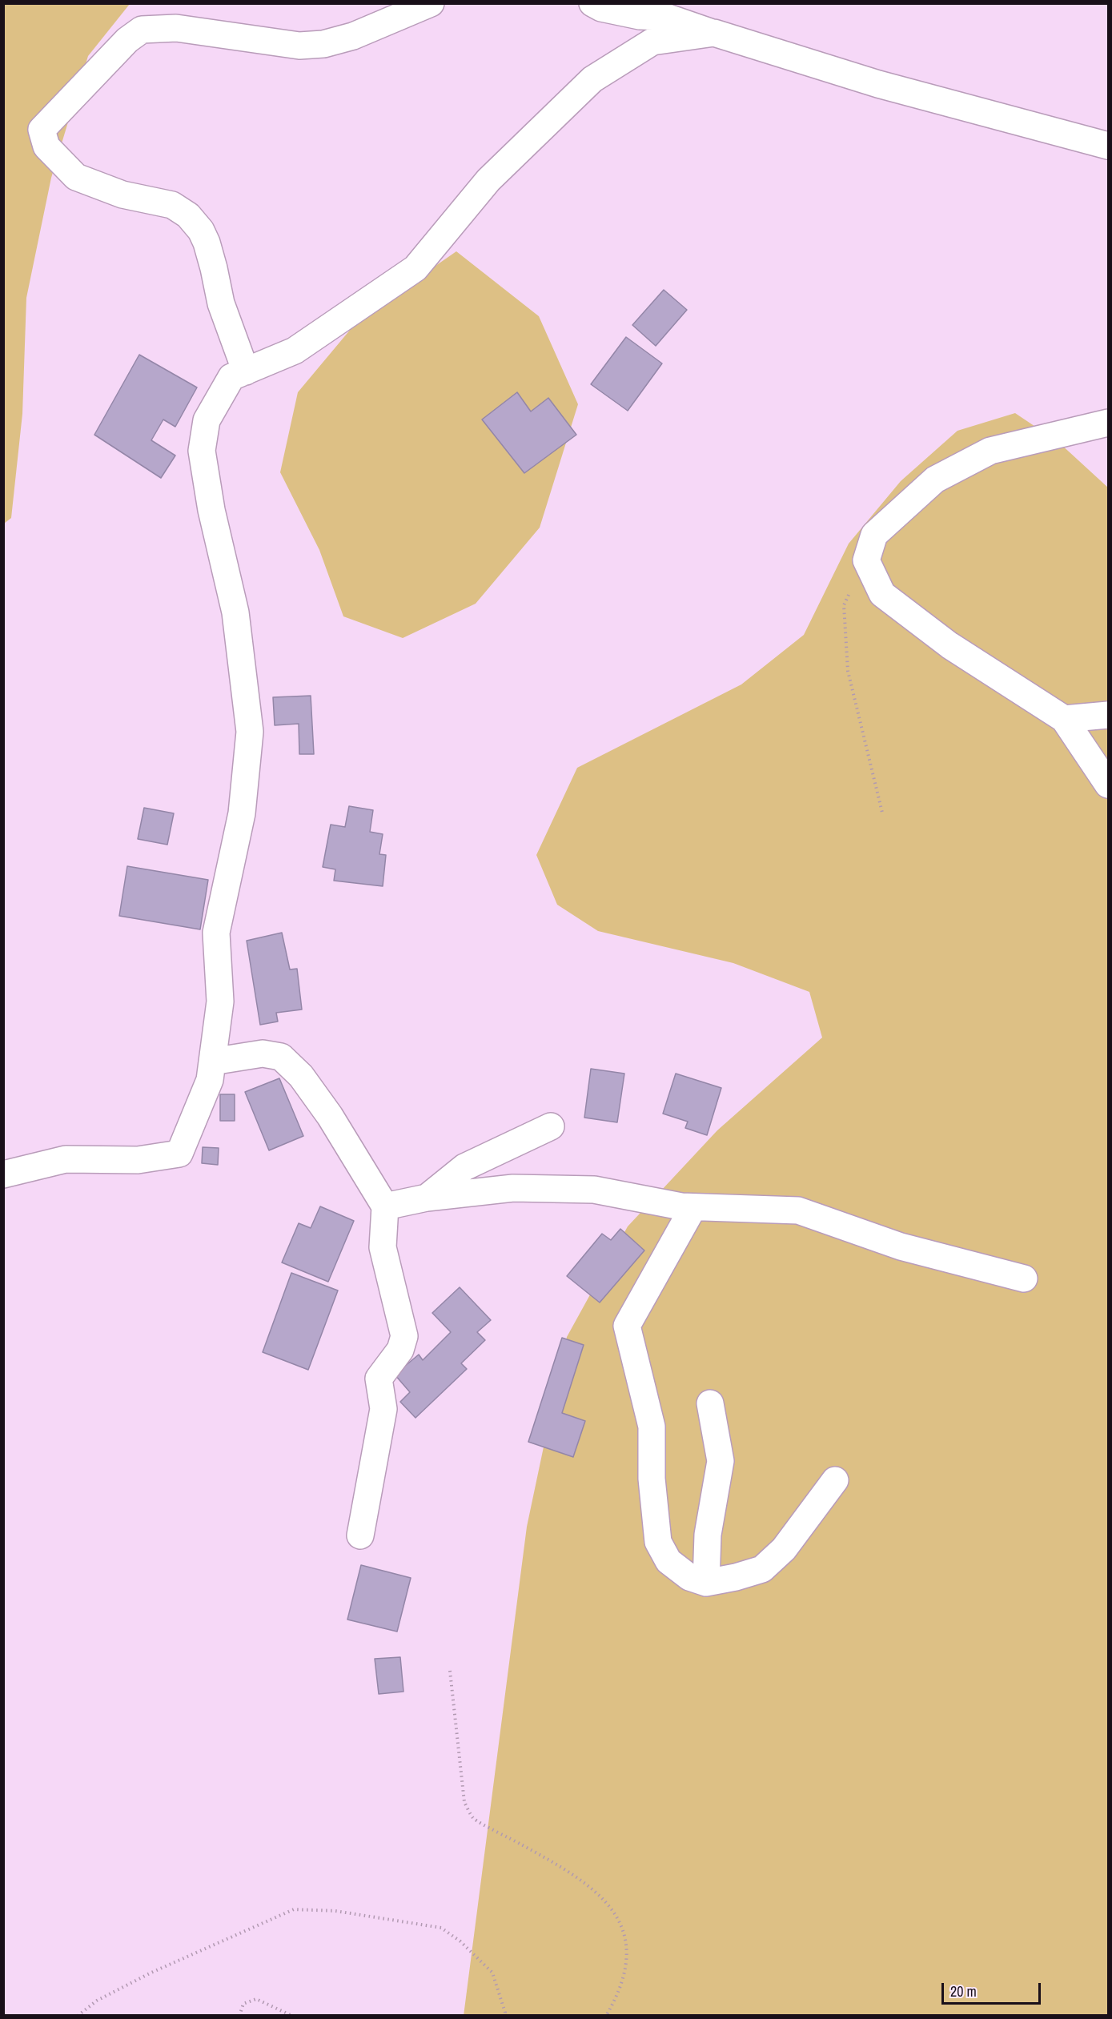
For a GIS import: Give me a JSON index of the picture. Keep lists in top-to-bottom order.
{
  "scale_bar": "20 m"
}
